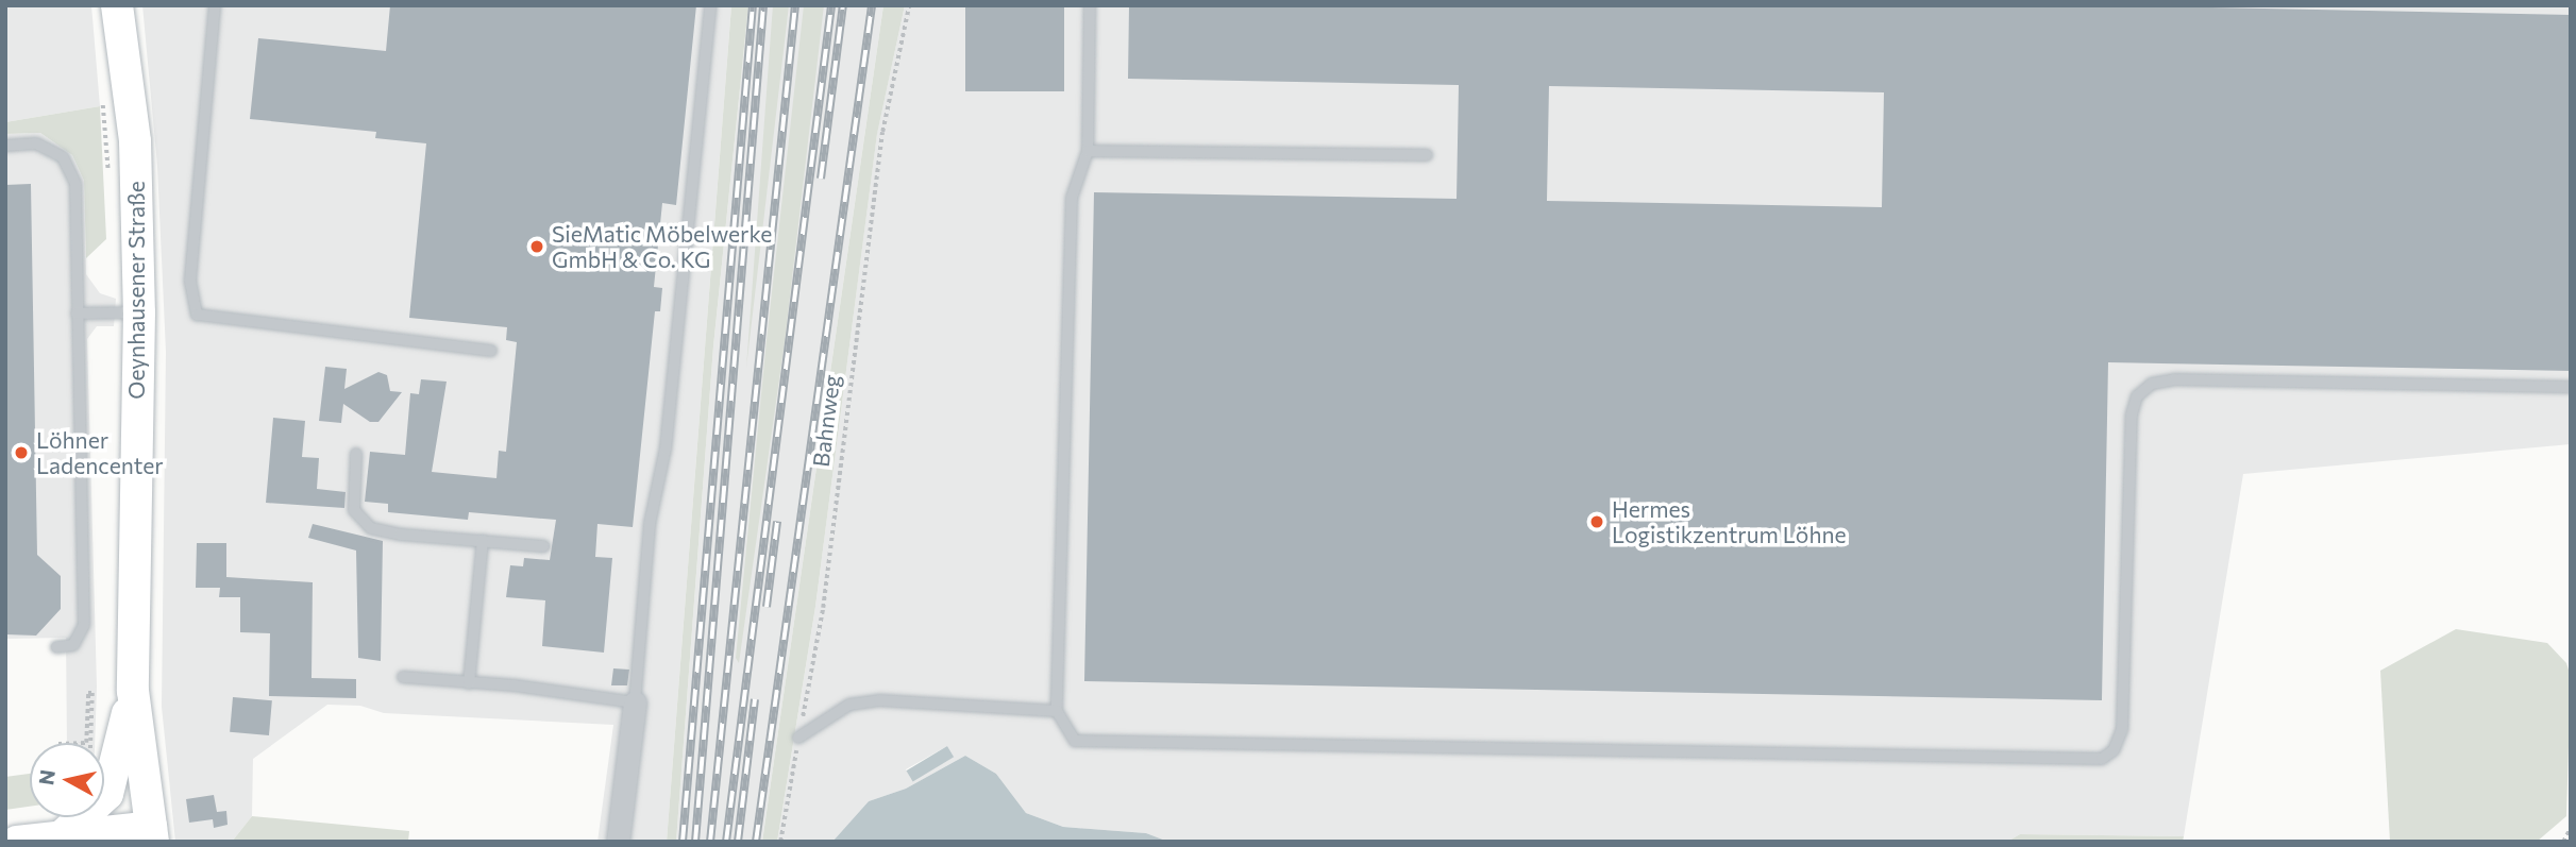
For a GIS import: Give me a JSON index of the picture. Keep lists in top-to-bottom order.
{
  "streets": {
    "main road": ["Oeynhausener Straße"],
    "path": ["Bahnweg"]
  },
  "places": ["SieMatic Möbelwerke GmbH & Co. KG", "Löhner Ladencenter", "Hermes Logistikzentrum Löhne"],
  "north": "left"
}
